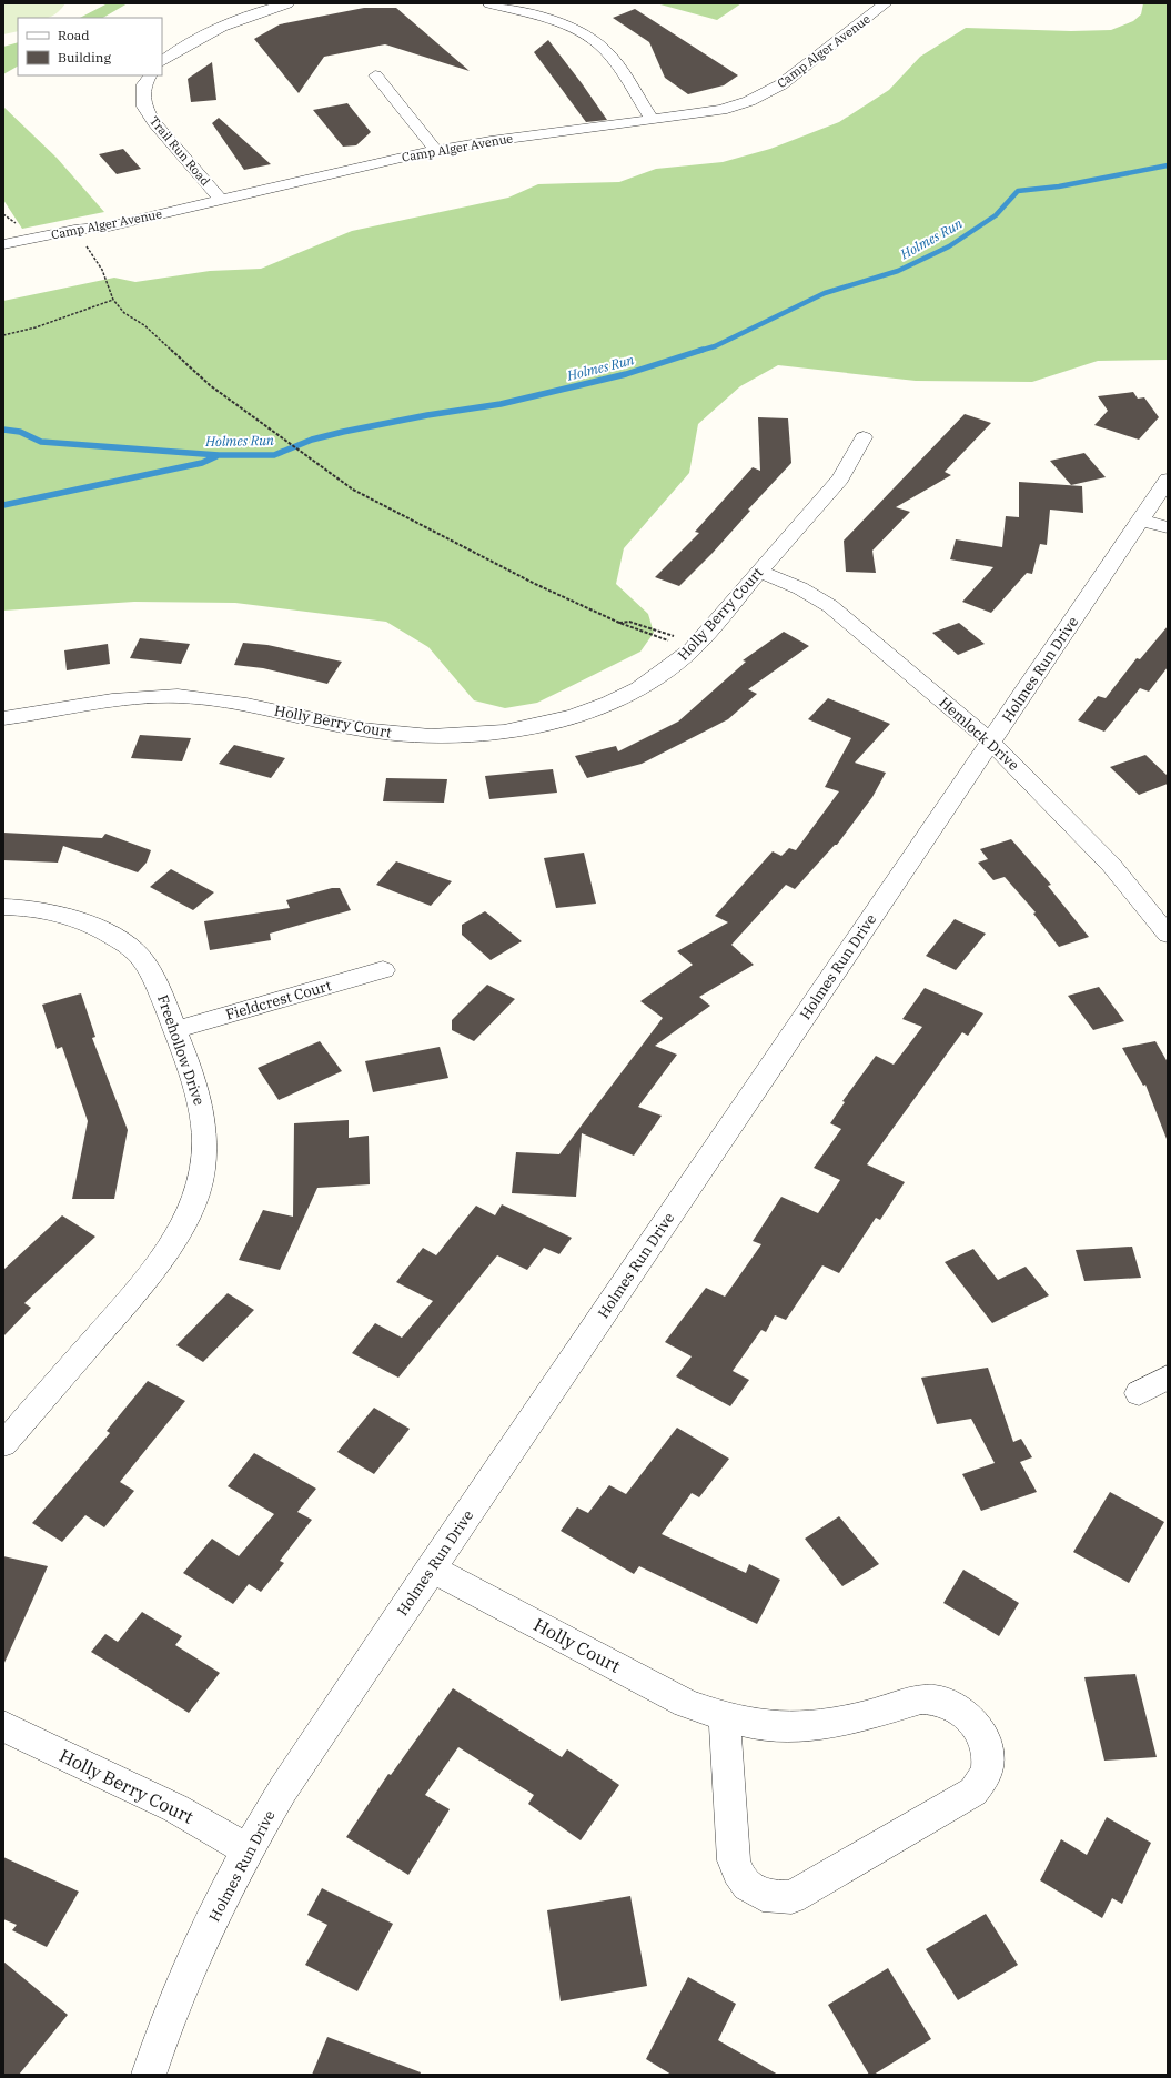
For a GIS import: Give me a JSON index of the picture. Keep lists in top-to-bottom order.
{
  "streets": {
    "street": [
      "Camp Alger Avenue",
      "Trail Run Road",
      "Holly Berry Court",
      "Holmes Run Drive",
      "Hemlock Drive",
      "Fieldcrest Court",
      "Freehollow Drive",
      "Holly Court"
    ]
  },
  "crossings": [
    ["Camp Alger Avenue", "Trail Run Road"],
    ["Holly Berry Court", "Holmes Run Drive"],
    ["Holly Berry Court", "Hemlock Drive"],
    ["Holmes Run Drive", "Hemlock Drive"],
    ["Holmes Run Drive", "Holly Court"],
    ["Fieldcrest Court", "Freehollow Drive"]
  ],
  "water": ["Holmes Run"],
  "legend": ["Road", "Building"]
}
